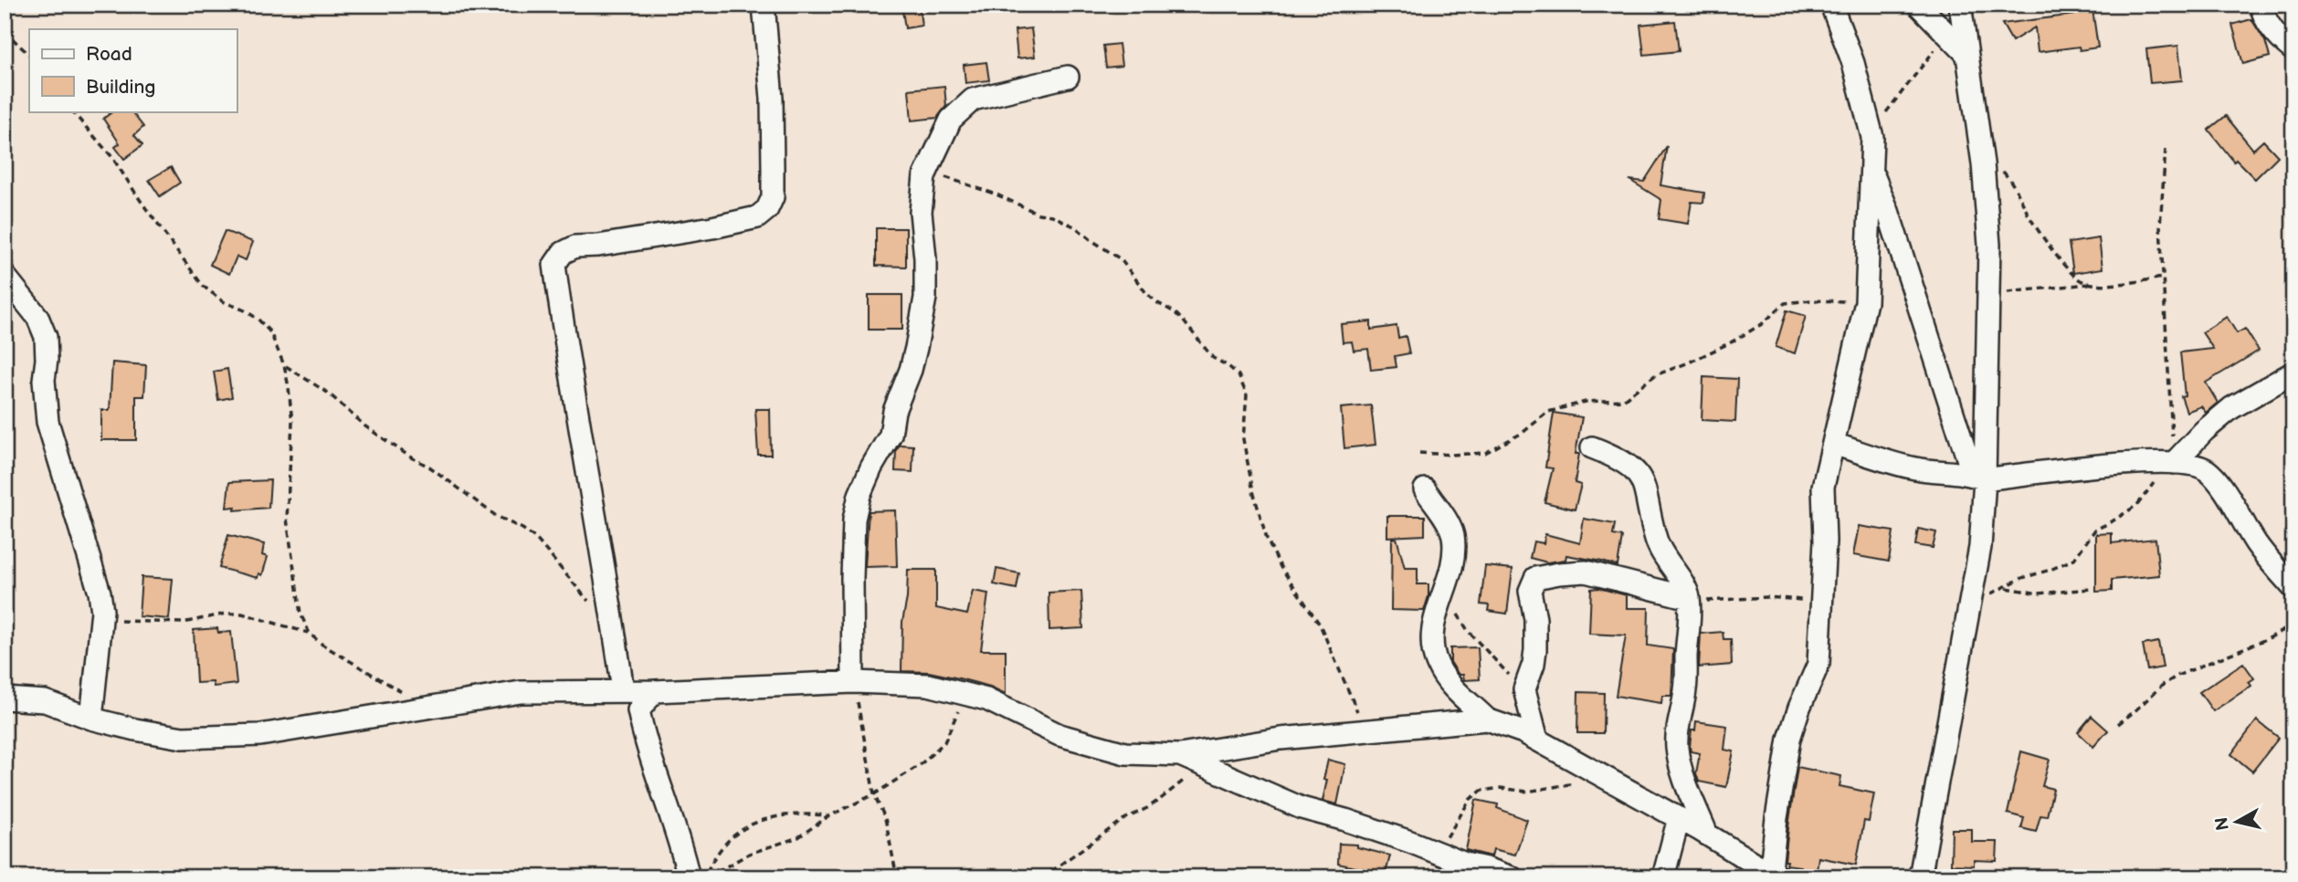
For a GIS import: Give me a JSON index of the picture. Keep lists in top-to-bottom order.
{
  "legend": ["Road", "Building"],
  "north": "left"
}
